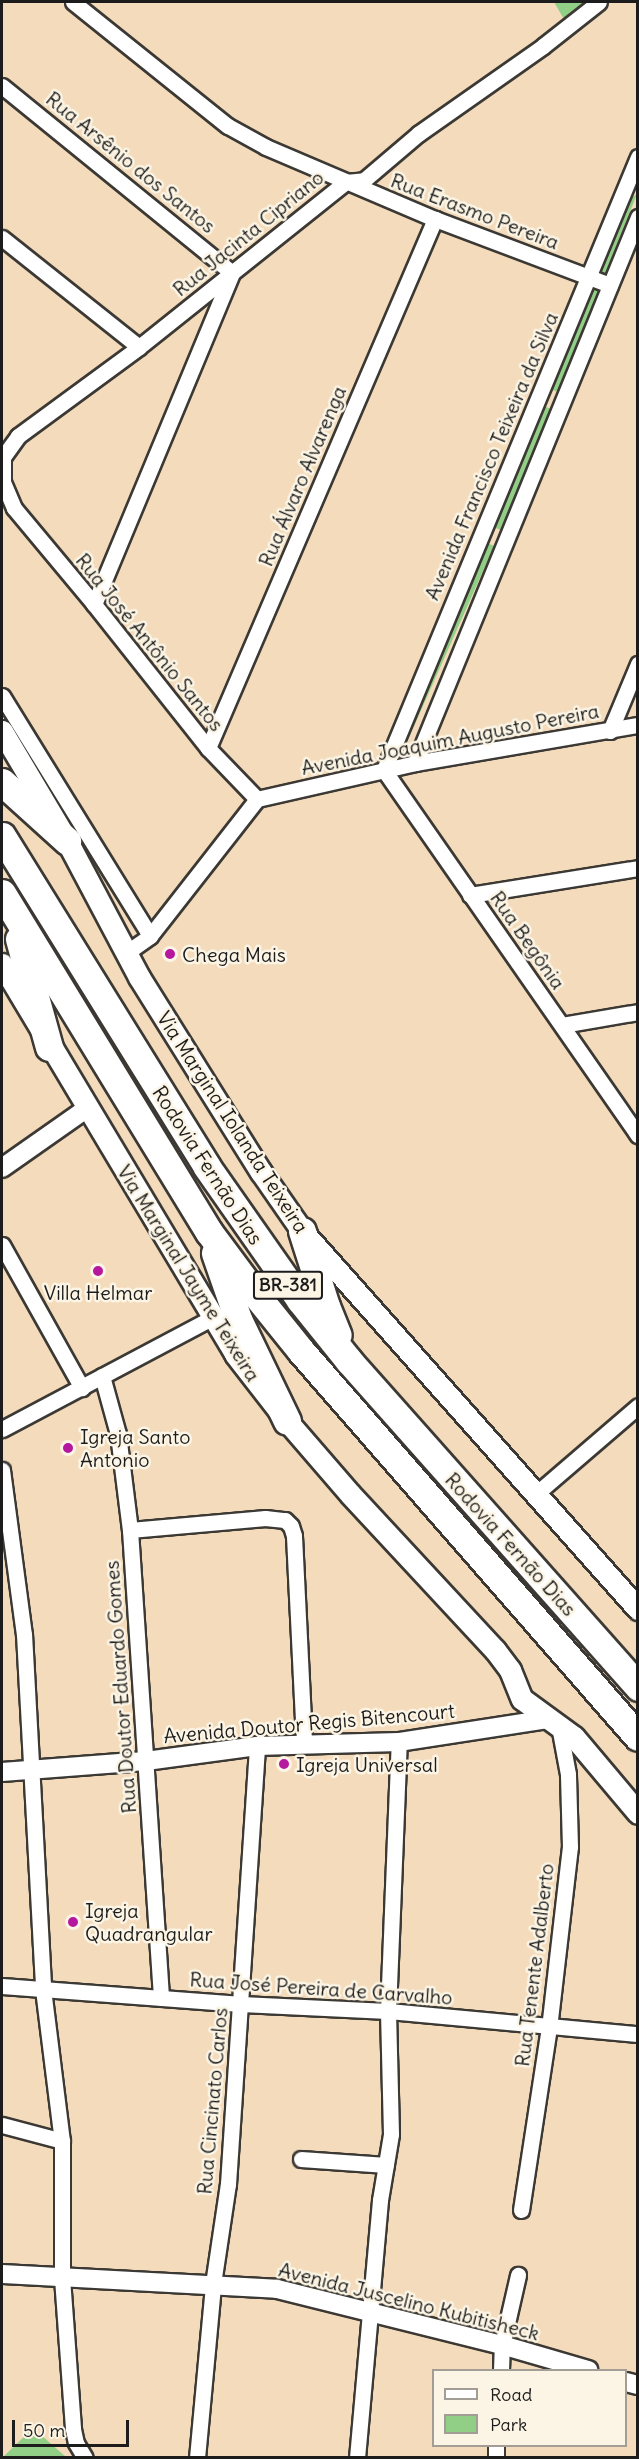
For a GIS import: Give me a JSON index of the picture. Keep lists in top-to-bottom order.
{
  "streets": {
    "highway": ["Rodovia Fernão Dias", "BR-381"],
    "main road": ["Via Marginal Iolanda Teixeira", "Via Marginal Jayme Teixeira"],
    "street": [
      "Rua Arsênio dos Santos",
      "Rua Erasmo Pereira",
      "Rua Jacinta Cipriano",
      "Avenida Francisco Teixeira da Silva",
      "Rua Álvaro Alvarenga",
      "Rua José Antônio Santos",
      "Avenida Joaquim Augusto Pereira",
      "Rua Begônia",
      "Rua Doutor Eduardo Gomes",
      "Avenida Doutor Regis Bitencourt",
      "Rua Tenente Adalberto",
      "Rua José Pereira de Carvalho",
      "Rua Cincinato Carlos",
      "Avenida Juscelino Kubitisheck"
    ]
  },
  "crossings": [
    ["Rua Arsênio dos Santos", "Rua Jacinta Cipriano"],
    ["Rua Erasmo Pereira", "Rua Jacinta Cipriano"],
    ["Rua Erasmo Pereira", "Avenida Francisco Teixeira da Silva"],
    ["Rua Erasmo Pereira", "Rua Álvaro Alvarenga"],
    ["Rua Jacinta Cipriano", "Rua José Antônio Santos"],
    ["Avenida Francisco Teixeira da Silva", "Avenida Joaquim Augusto Pereira"],
    ["Avenida Francisco Teixeira da Silva", "Rua Begônia"],
    ["Rua Álvaro Alvarenga", "Rua José Antônio Santos"],
    ["Rua José Antônio Santos", "Avenida Joaquim Augusto Pereira"],
    ["Avenida Joaquim Augusto Pereira", "Rua Begônia"],
    ["Via Marginal Jayme Teixeira", "Avenida Doutor Regis Bitencourt"],
    ["Via Marginal Jayme Teixeira", "Rua Tenente Adalberto"],
    ["Rua Doutor Eduardo Gomes", "Avenida Doutor Regis Bitencourt"],
    ["Rua Doutor Eduardo Gomes", "Rua José Pereira de Carvalho"],
    ["Avenida Doutor Regis Bitencourt", "Rua Tenente Adalberto"],
    ["Avenida Doutor Regis Bitencourt", "Rua Cincinato Carlos"],
    ["Rua Tenente Adalberto", "Rua José Pereira de Carvalho"],
    ["Rua José Pereira de Carvalho", "Rua Cincinato Carlos"],
    ["Rua Cincinato Carlos", "Avenida Juscelino Kubitisheck"]
  ],
  "places": [
    "Chega Mais",
    "Villa Helmar",
    "Igreja Santo Antonio",
    "Igreja Universal",
    "Igreja Quadrangular"
  ],
  "legend": ["Road", "Park"],
  "scale_bar": "50 m"
}
